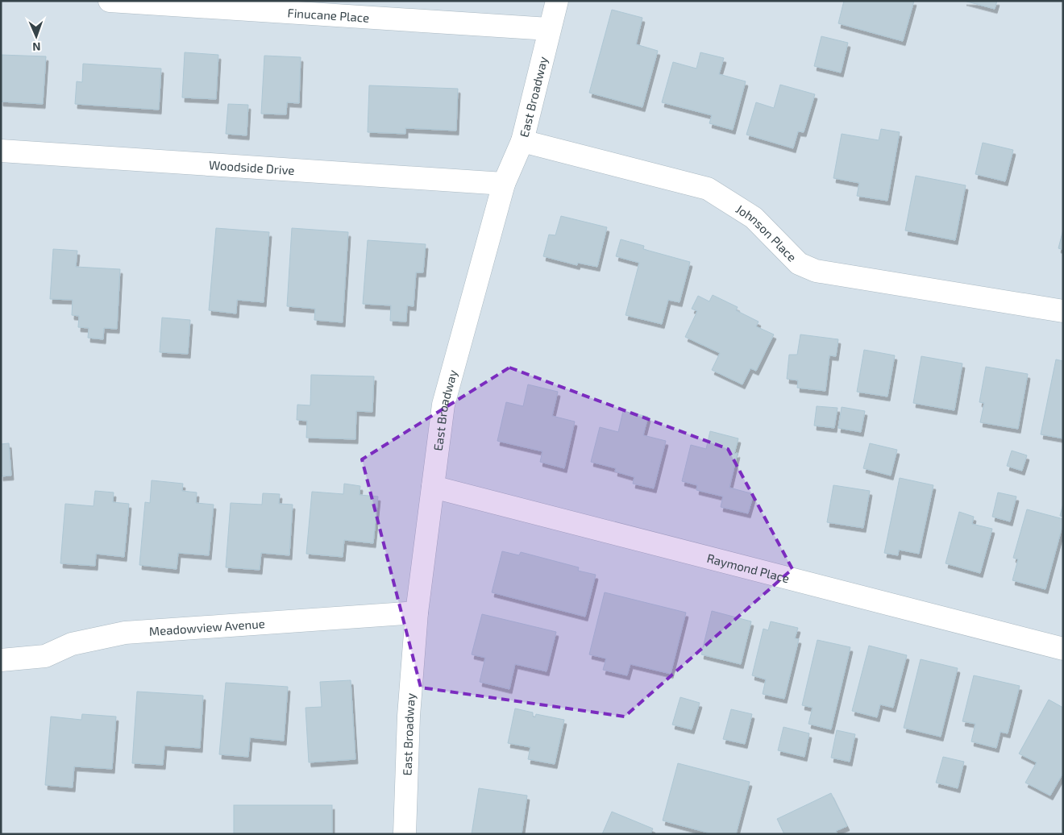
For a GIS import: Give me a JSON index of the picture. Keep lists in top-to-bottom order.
{
  "streets": {
    "street": [
      "Finucane Place",
      "East Broadway",
      "Woodside Drive",
      "Johnson Place",
      "Raymond Place",
      "Meadowview Avenue"
    ]
  },
  "crossings": [
    ["Finucane Place", "East Broadway"],
    ["East Broadway", "Woodside Drive"],
    ["East Broadway", "Johnson Place"],
    ["East Broadway", "Raymond Place"],
    ["East Broadway", "Meadowview Avenue"]
  ],
  "north": "bottom"
}
